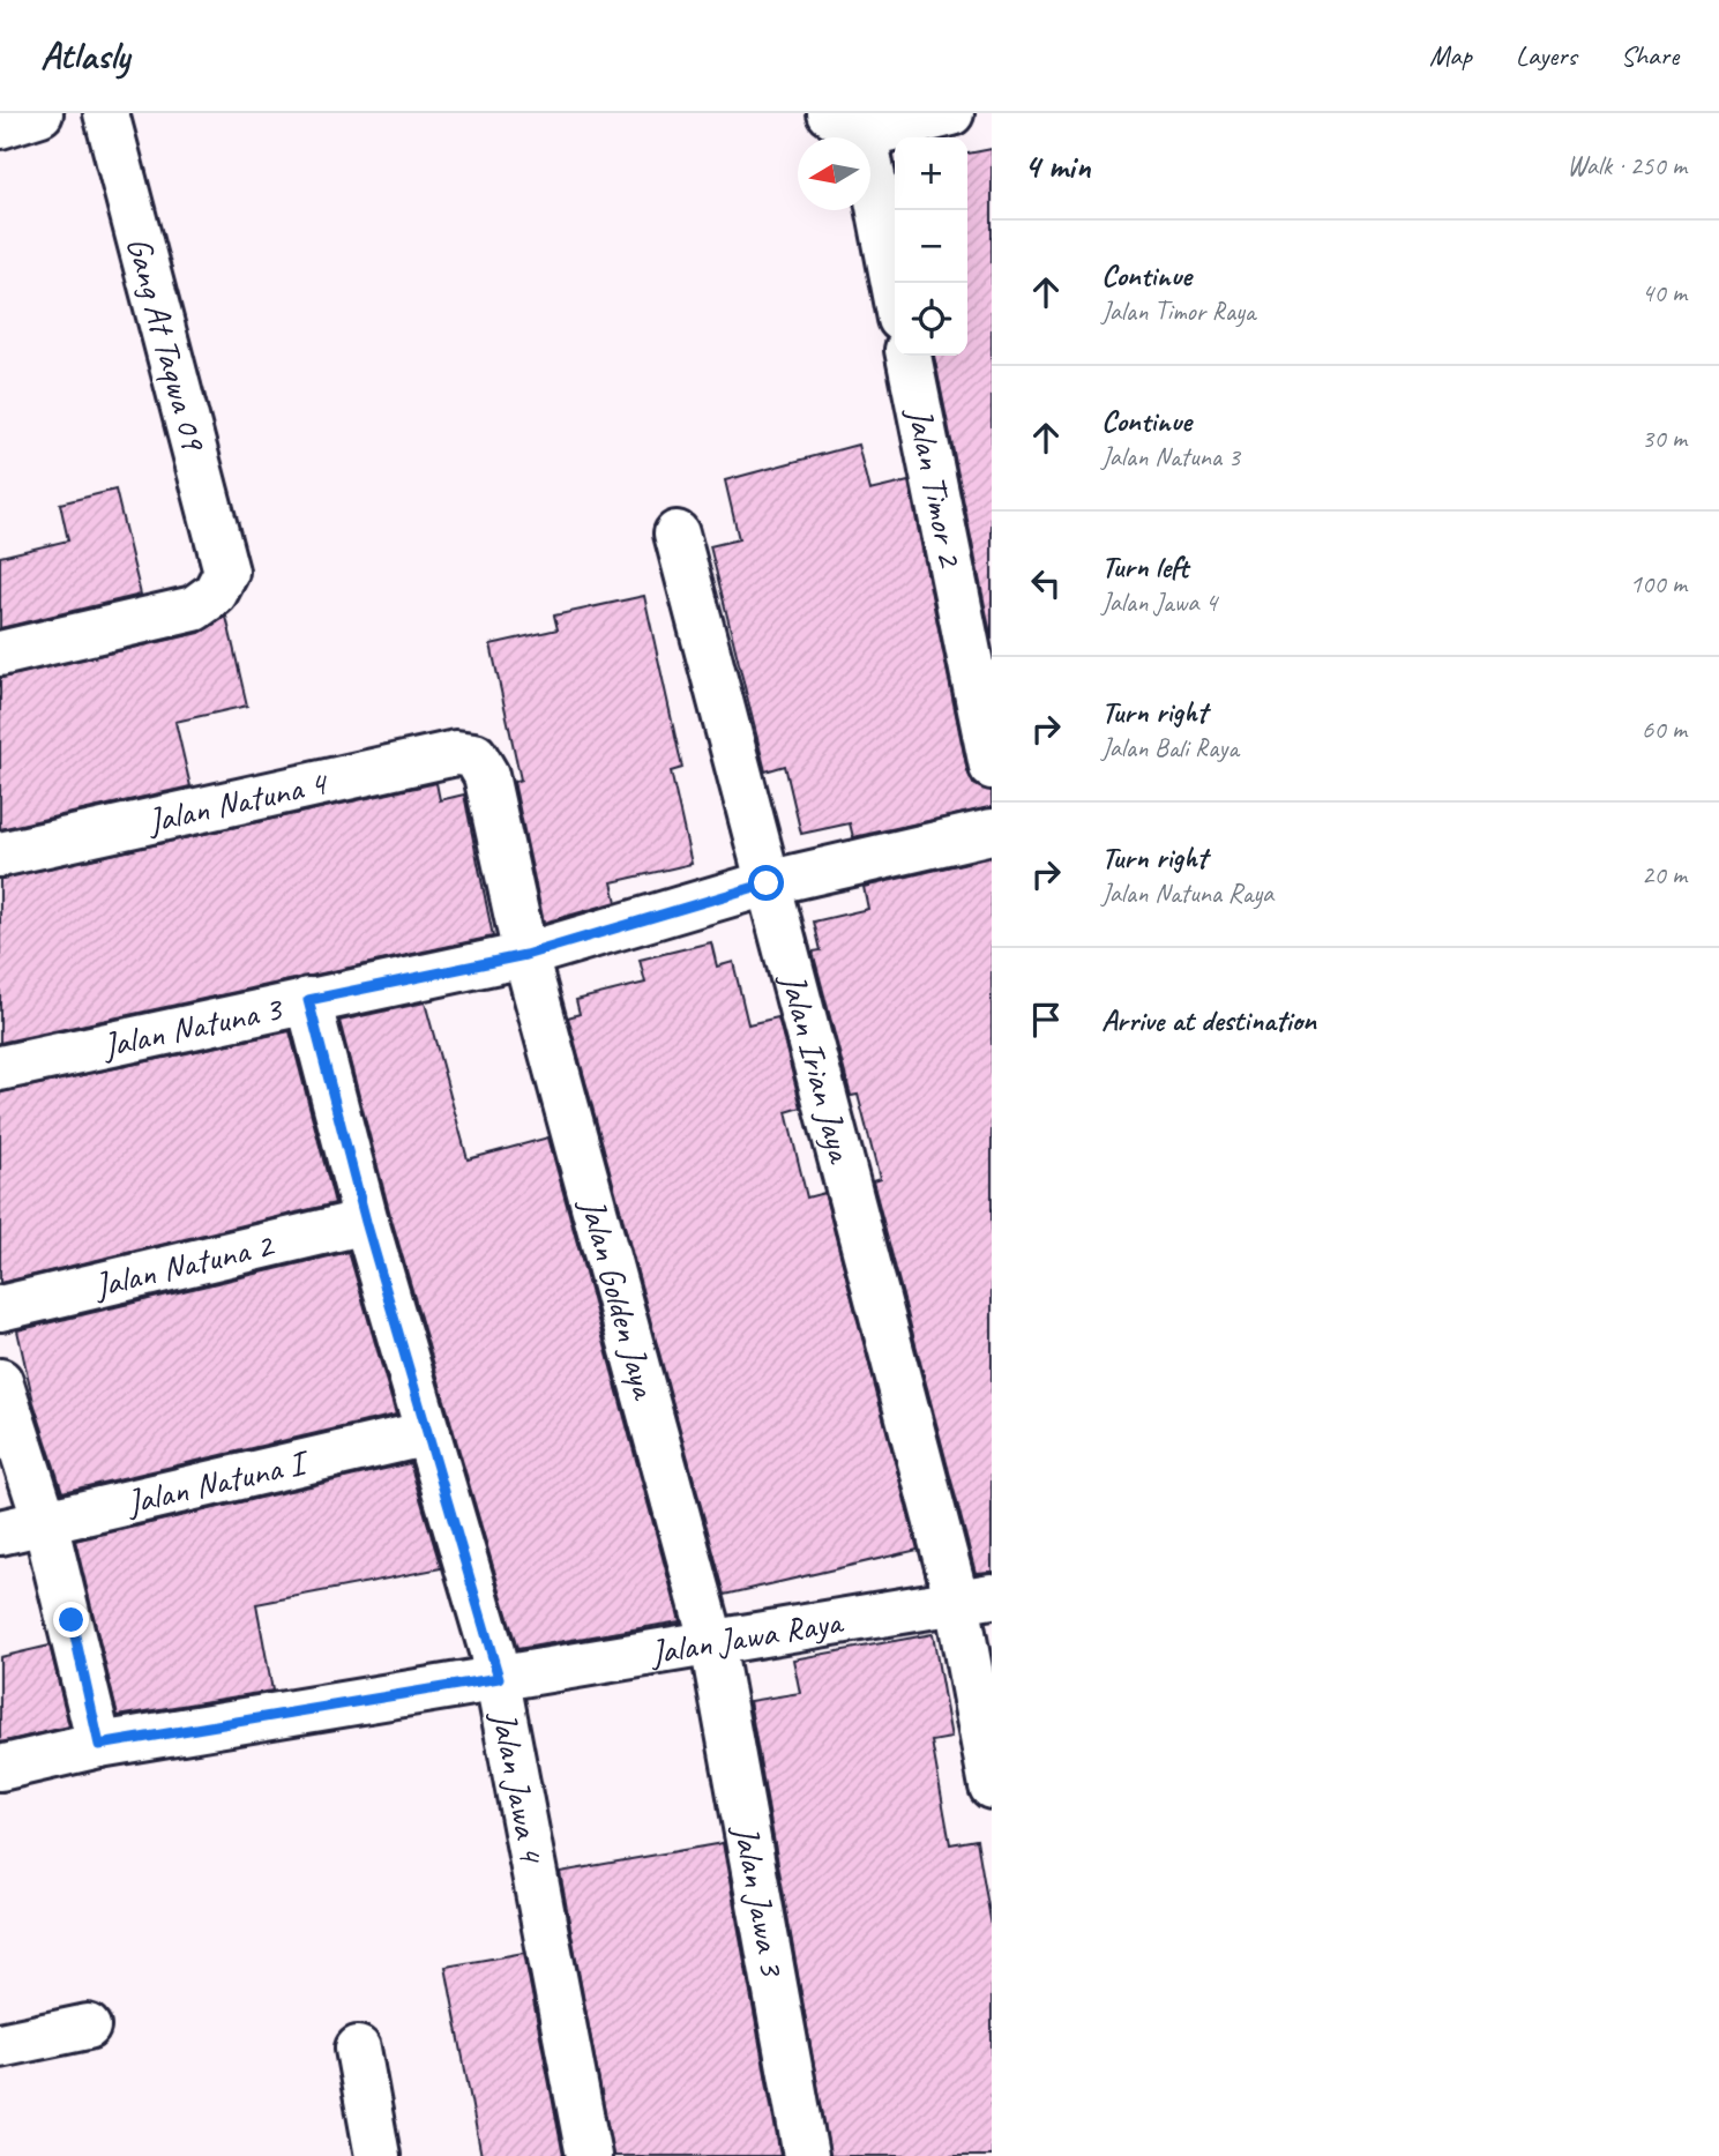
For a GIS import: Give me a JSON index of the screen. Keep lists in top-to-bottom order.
{
  "streets": {
    "street": [
      "Gang At Taqwa 09",
      "Jalan Timor 2",
      "Jalan Natuna 4",
      "Jalan Natuna 3",
      "Jalan Irian Jaya",
      "Jalan Natuna 2",
      "Jalan Golden Jaya",
      "Jalan Natuna I",
      "Jalan Jawa Raya",
      "Jalan Jawa 4",
      "Jalan Jawa 3"
    ]
  },
  "crossings": [
    ["Jalan Natuna 4", "Jalan Golden Jaya"],
    ["Jalan Natuna 3", "Jalan Irian Jaya"],
    ["Jalan Natuna 3", "Jalan Golden Jaya"],
    ["Jalan Natuna 3", "Jalan Jawa 4"],
    ["Jalan Irian Jaya", "Jalan Jawa Raya"],
    ["Jalan Natuna 2", "Jalan Jawa 4"],
    ["Jalan Golden Jaya", "Jalan Jawa Raya"],
    ["Jalan Golden Jaya", "Jalan Jawa 3"],
    ["Jalan Natuna I", "Jalan Jawa 4"],
    ["Jalan Jawa Raya", "Jalan Jawa 4"],
    ["Jalan Jawa Raya", "Jalan Jawa 3"]
  ],
  "north": "left",
  "page": {
    "header": "Atlasly",
    "nav": ["Map", "Layers", "Share"],
    "heading": ["4 min", "Walk · 250 m"],
    "map_buttons": ["+", "−"],
    "list": [
      ["Continue", "Jalan Timor Raya", "40 m"],
      ["Continue", "Jalan Natuna 3", "30 m"],
      ["Turn left", "Jalan Jawa 4", "100 m"],
      ["Turn right", "Jalan Bali Raya", "60 m"],
      ["Turn right", "Jalan Natuna Raya", "20 m"],
      "Arrive at destination"
    ]
  }
}
